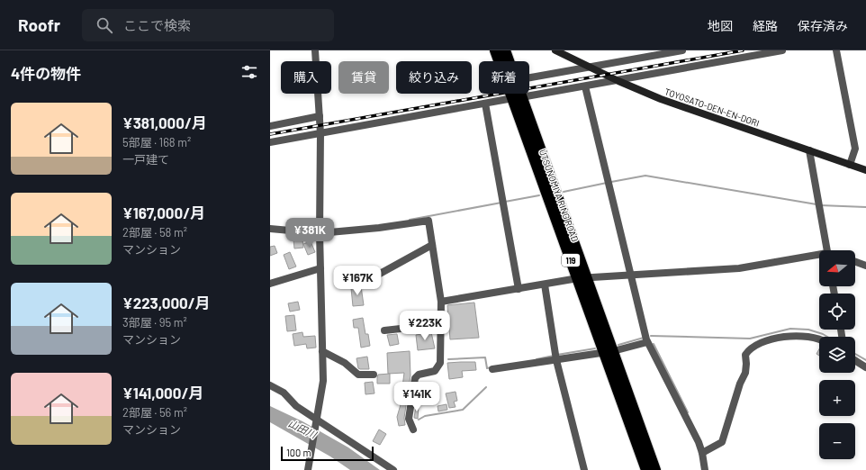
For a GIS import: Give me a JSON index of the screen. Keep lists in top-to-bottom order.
{
  "streets": {
    "highway": ["UTSUNOMIYA RING ROAD", "119"],
    "street": ["TOYOSATO-DEN-EN-DORI"]
  },
  "water": ["山田川"],
  "scale_bar": "100 m",
  "north": "left",
  "page": {
    "header": "Roofr",
    "search": "ここで検索",
    "nav": ["地図", "経路", "保存済み"],
    "heading": "4件の物件",
    "chip": [
      "購入",
      "賃貸",
      "絞り込み",
      "新着"
    ],
    "list": [
      {
        "name": "¥381,000/月",
        "note": "5部屋 · 168 m² · 一戸建て"
      },
      {
        "name": "¥167,000/月",
        "note": "2部屋 · 58 m² · マンション"
      },
      {
        "name": "¥223,000/月",
        "note": "3部屋 · 95 m² · マンション"
      },
      {
        "name": "¥141,000/月",
        "note": "2部屋 · 56 m² · マンション"
      }
    ],
    "price": [
      "¥381K",
      "¥167K",
      "¥223K",
      "¥141K"
    ],
    "map_buttons": ["+", "−"],
    "scale": "100 m"
  }
}
